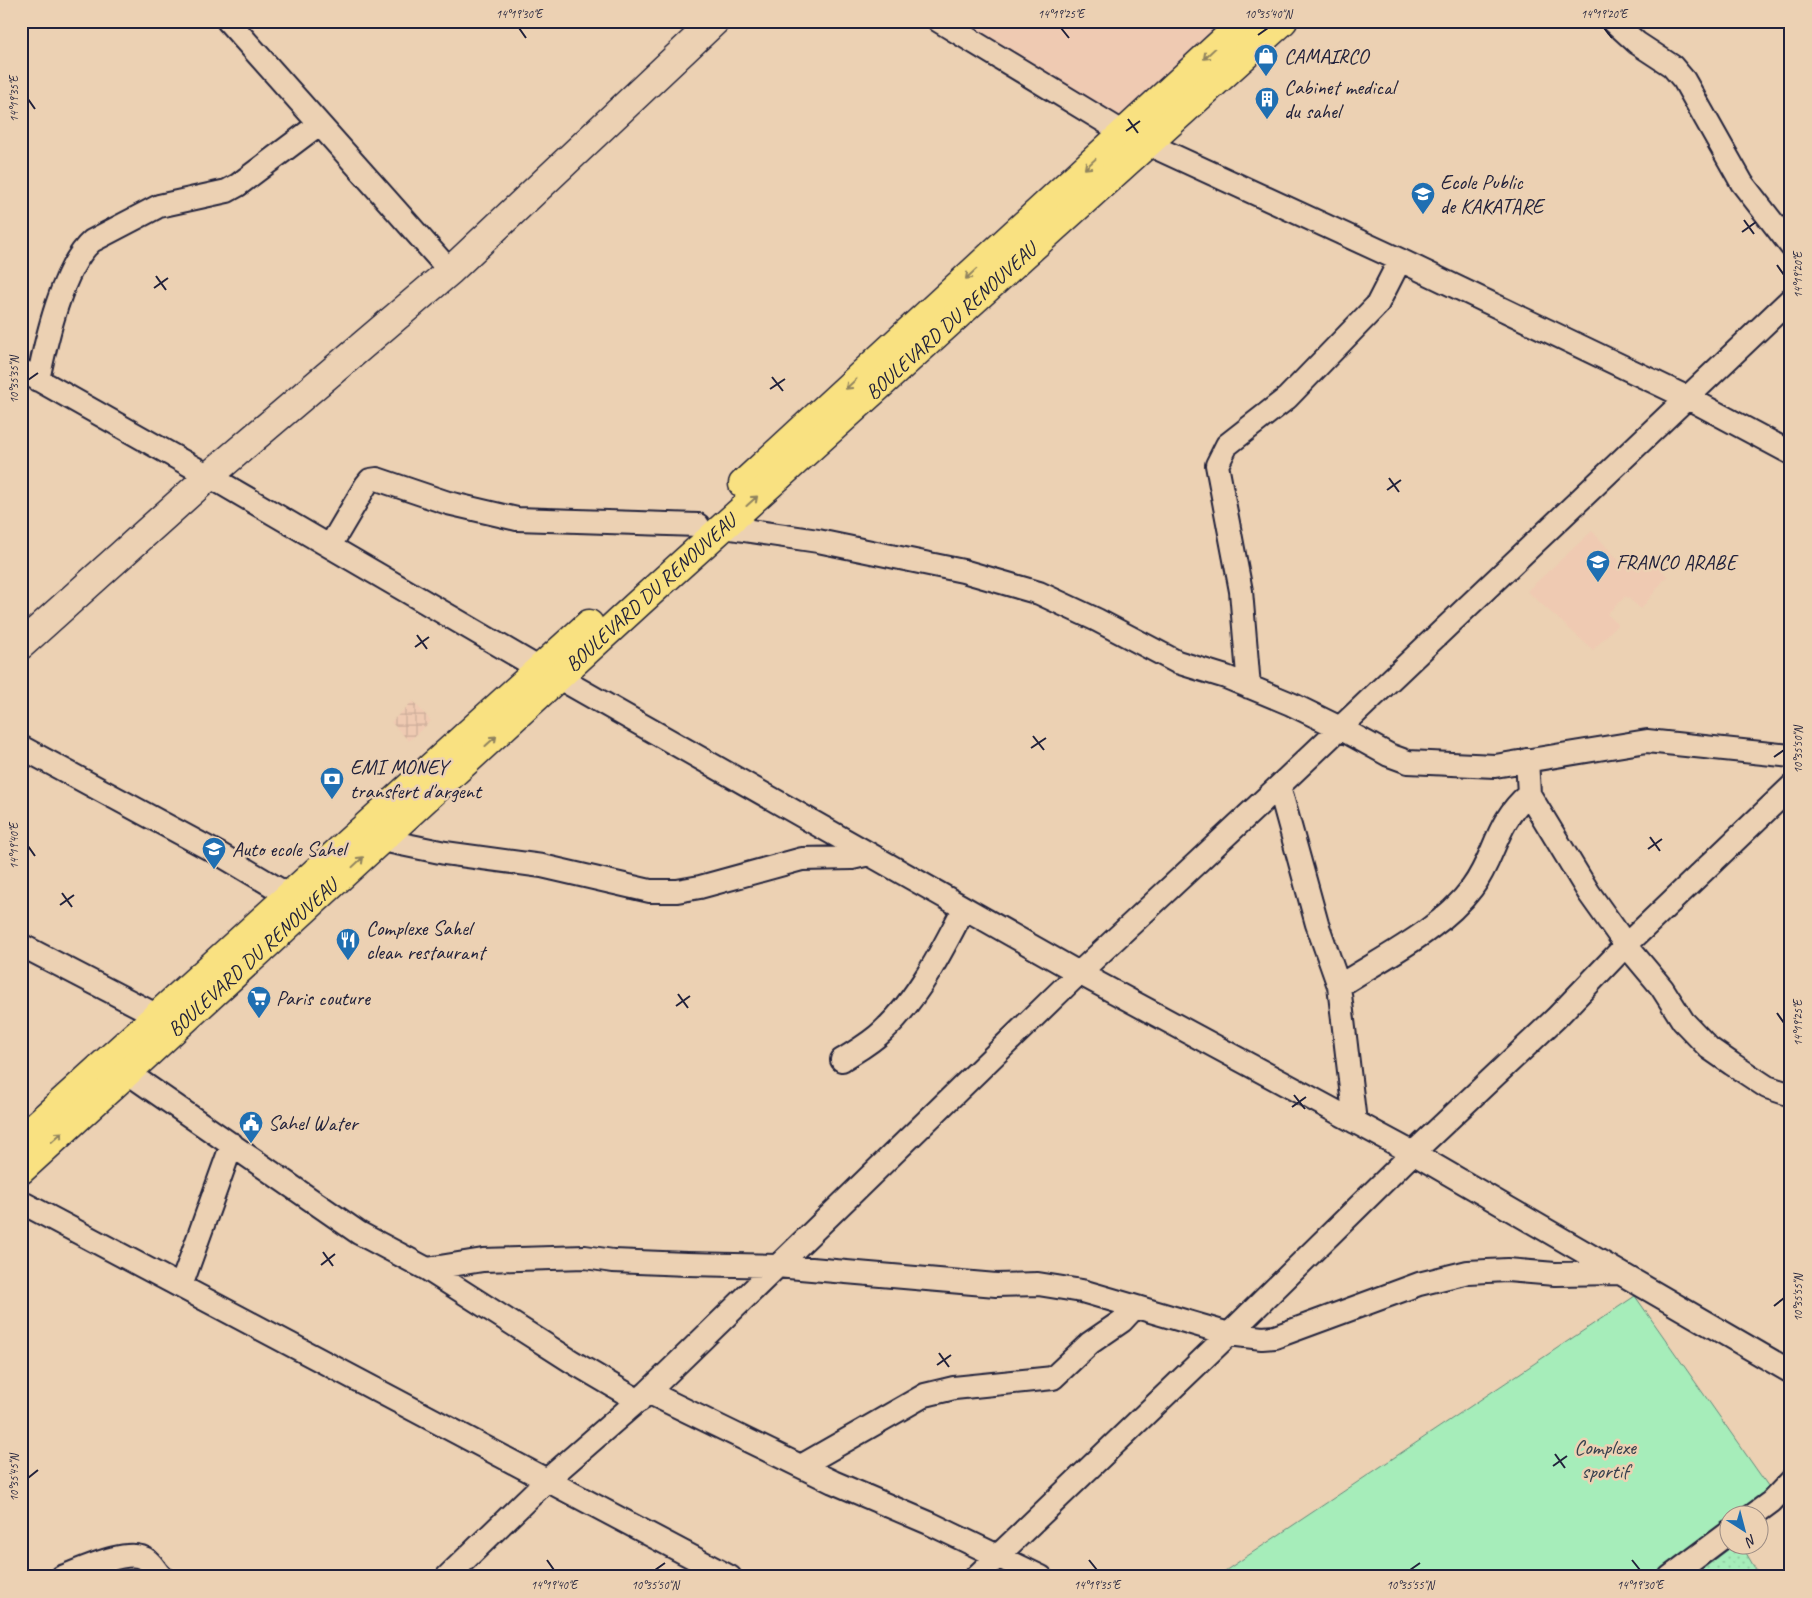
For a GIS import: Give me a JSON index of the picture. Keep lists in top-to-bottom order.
{
  "streets": {
    "main road": ["BOULEVARD DU RENOUVEAU"]
  },
  "parks": ["Complexe sportif"],
  "places": {
    "shop": ["CAMAIRCO"],
    "building": ["Cabinet medical du sahel"],
    "school or university": ["Ecole Public de KAKATARE", "FRANCO ARABE", "Auto ecole Sahel"],
    "bank": ["EMI MONEY transfert d'argent"],
    "restaurant": ["Complexe Sahel clean restaurant"],
    "supermarket": ["Paris couture"],
    "public building": ["Sahel Water"]
  },
  "north": "bottom right",
  "coordinates": [
    "14°19'30\"E",
    "14°19'25\"E",
    "10°35'40\"N",
    "14°19'20\"E",
    "14°19'35\"E",
    "10°35'35\"N",
    "10°35'50\"N",
    "14°19'40\"E",
    "10°35'55\"N",
    "10°35'45\"N"
  ]
}
